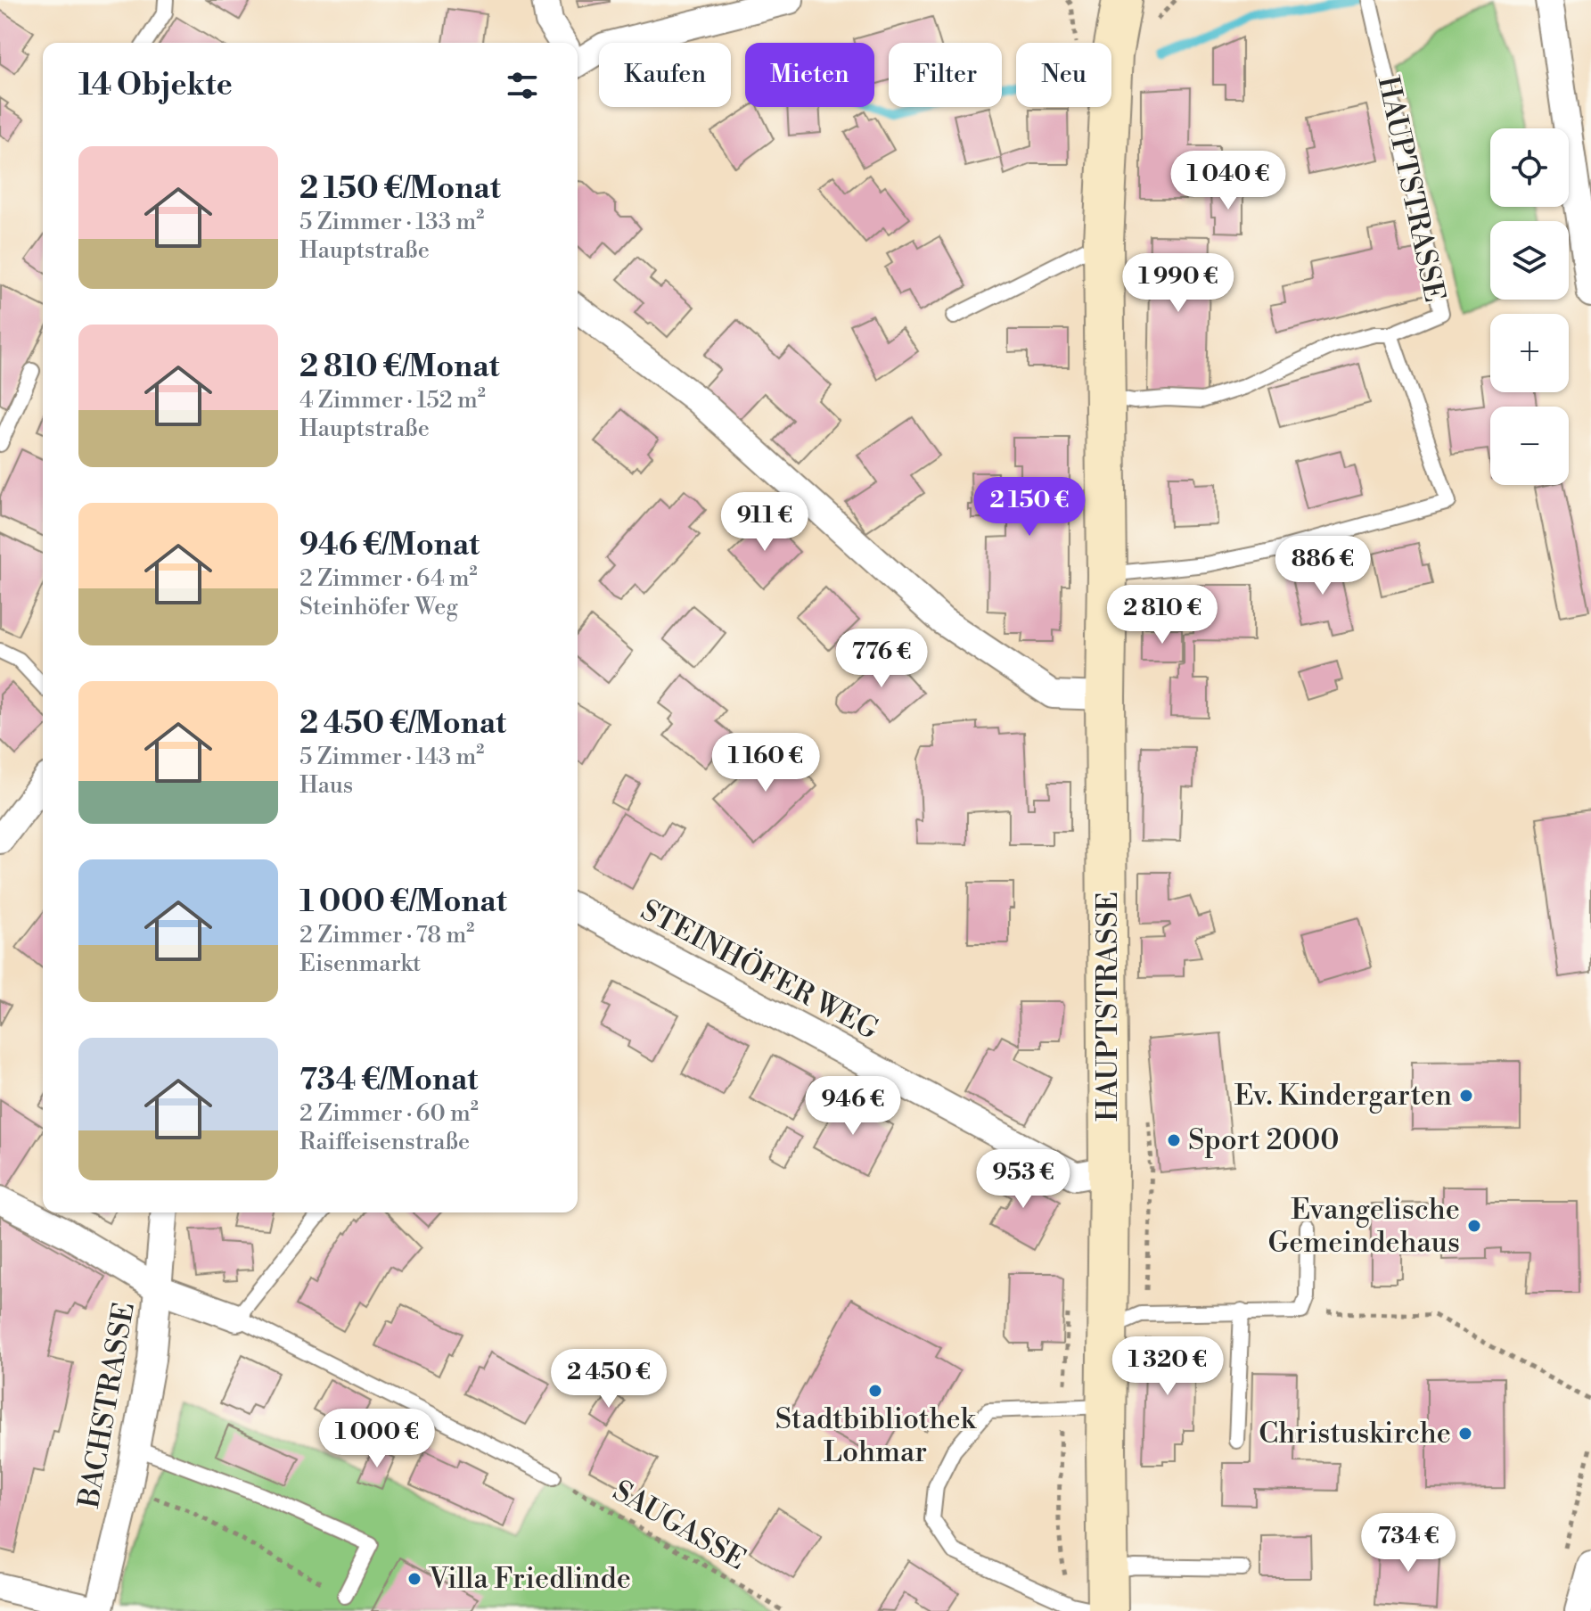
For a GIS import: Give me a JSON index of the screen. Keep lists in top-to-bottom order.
{
  "streets": {
    "main road": ["HAUPTSTRASSE"],
    "street": ["STEINHÖFER WEG", "BACHSTRASSE"],
    "path": ["SAUGASSE"]
  },
  "crossings": [
    ["HAUPTSTRASSE", "STEINHÖFER WEG"]
  ],
  "places": [
    "Ev. Kindergarten",
    "Sport 2000",
    "Evangelische Gemeindehaus",
    "Stadtbibliothek Lohmar",
    "Christuskirche",
    "Villa Friedlinde"
  ],
  "page": {
    "chip": [
      "Kaufen",
      "Mieten",
      "Filter",
      "Neu"
    ],
    "heading": "14 Objekte",
    "map_buttons": ["+", "−"],
    "list": [
      {
        "name": "2 150 €/Monat",
        "note": "5 Zimmer · 133 m² · Hauptstraße"
      },
      {
        "name": "2 810 €/Monat",
        "note": "4 Zimmer · 152 m² · Hauptstraße"
      },
      {
        "name": "946 €/Monat",
        "note": "2 Zimmer · 64 m² · Steinhöfer Weg"
      },
      {
        "name": "2 450 €/Monat",
        "note": "5 Zimmer · 143 m² · Haus"
      },
      {
        "name": "1 000 €/Monat",
        "note": "2 Zimmer · 78 m² · Eisenmarkt"
      },
      {
        "name": "734 €/Monat",
        "note": "2 Zimmer · 60 m² · Raiffeisenstraße"
      }
    ],
    "price": [
      "1 040 €",
      "1 990 €",
      "2 150 €",
      "911 €",
      "886 €",
      "2 810 €",
      "776 €",
      "1 160 €",
      "946 €",
      "953 €",
      "1 320 €",
      "2 450 €",
      "1 000 €",
      "734 €"
    ]
  }
}
